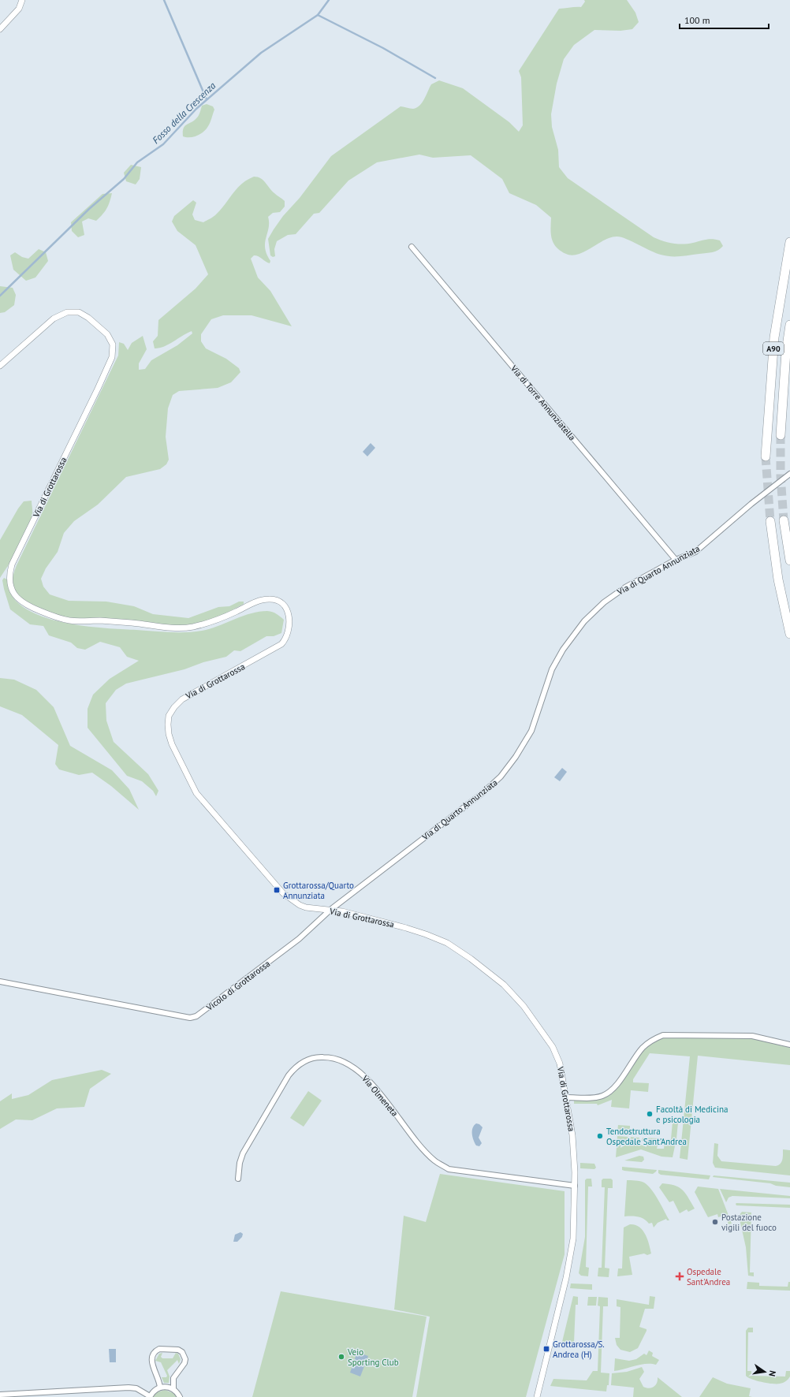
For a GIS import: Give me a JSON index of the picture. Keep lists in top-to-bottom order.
{
  "streets": {
    "highway": ["A90"],
    "street": [
      "Via di Torre Annunziatella",
      "Via di Grottarossa",
      "Via di Quarto Annunziata",
      "Vicolo di Grottarossa",
      "Via Olmeneta"
    ]
  },
  "crossings": [
    ["Via di Torre Annunziatella", "Via di Quarto Annunziata"],
    ["Via di Grottarossa", "Via di Quarto Annunziata"],
    ["Via di Grottarossa", "Vicolo di Grottarossa"],
    ["Via di Grottarossa", "Via Olmeneta"],
    ["Via di Quarto Annunziata", "Vicolo di Grottarossa"]
  ],
  "water": ["Fosso della Crescenza"],
  "places": {
    "transit": ["Grottarossa/Quarto Annunziata", "Grottarossa/S. Andrea (H)"],
    "other": [
      "Facoltà di Medicina e psicologia",
      "Tendostruttura Ospedale Sant'Andrea",
      "Postazione vigili del fuoco",
      "Veio Sporting Club"
    ],
    "health": ["Ospedale Sant'Andrea"]
  },
  "scale_bar": "100 m",
  "north": "right"
}
